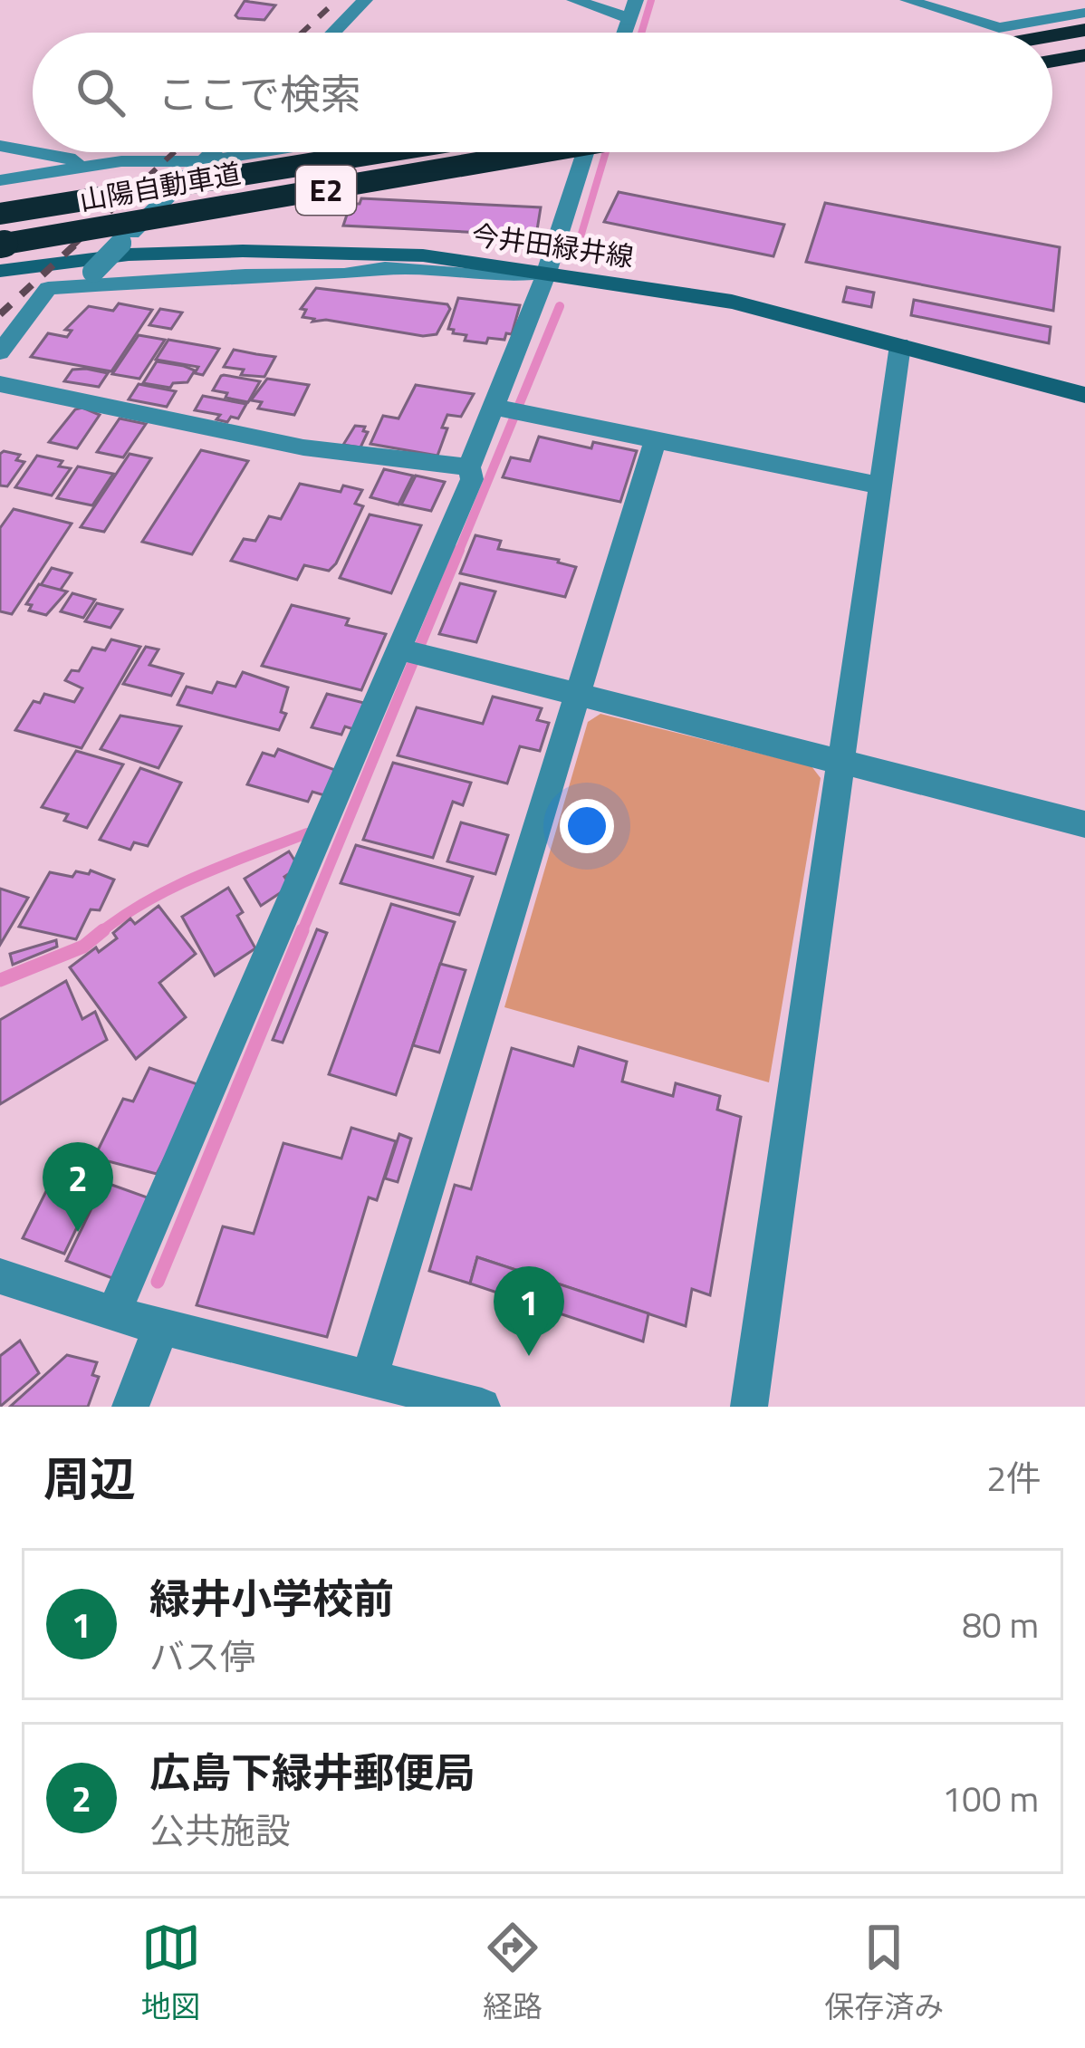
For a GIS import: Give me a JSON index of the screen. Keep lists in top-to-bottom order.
{
  "streets": {
    "highway": ["山陽自動車道", "E2"],
    "main road": ["今井田緑井線"]
  },
  "page": {
    "search": "ここで検索",
    "pins": ["2", "1"],
    "heading": ["周辺", "2件"],
    "list": [
      {
        "mark": "1",
        "name": "緑井小学校前",
        "note": "バス停",
        "value": "80 m"
      },
      {
        "mark": "2",
        "name": "広島下緑井郵便局",
        "note": "公共施設",
        "value": "100 m"
      }
    ],
    "nav": ["地図", "経路", "保存済み"]
  }
}
